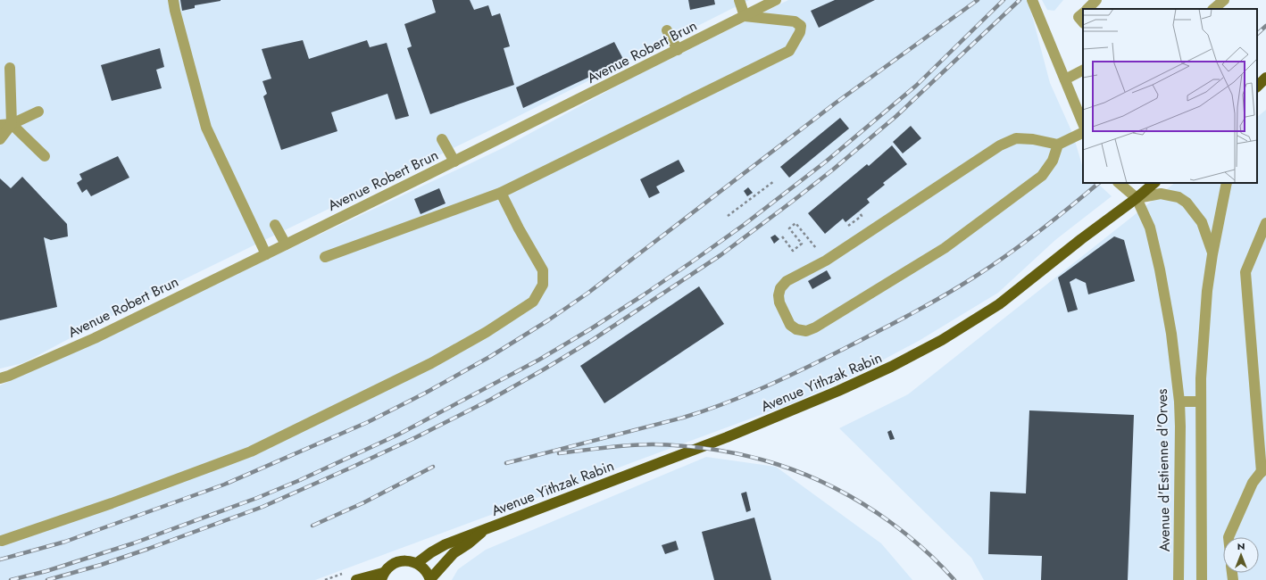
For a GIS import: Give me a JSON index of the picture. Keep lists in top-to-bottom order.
{
  "streets": {
    "main road": ["Avenue Yithzak Rabin"],
    "street": ["Avenue Robert Brun", "Avenue d'Estienne d'Orves"]
  },
  "crossings": [
    ["Avenue Yithzak Rabin", "Avenue d'Estienne d'Orves"]
  ],
  "north": "top"
}
